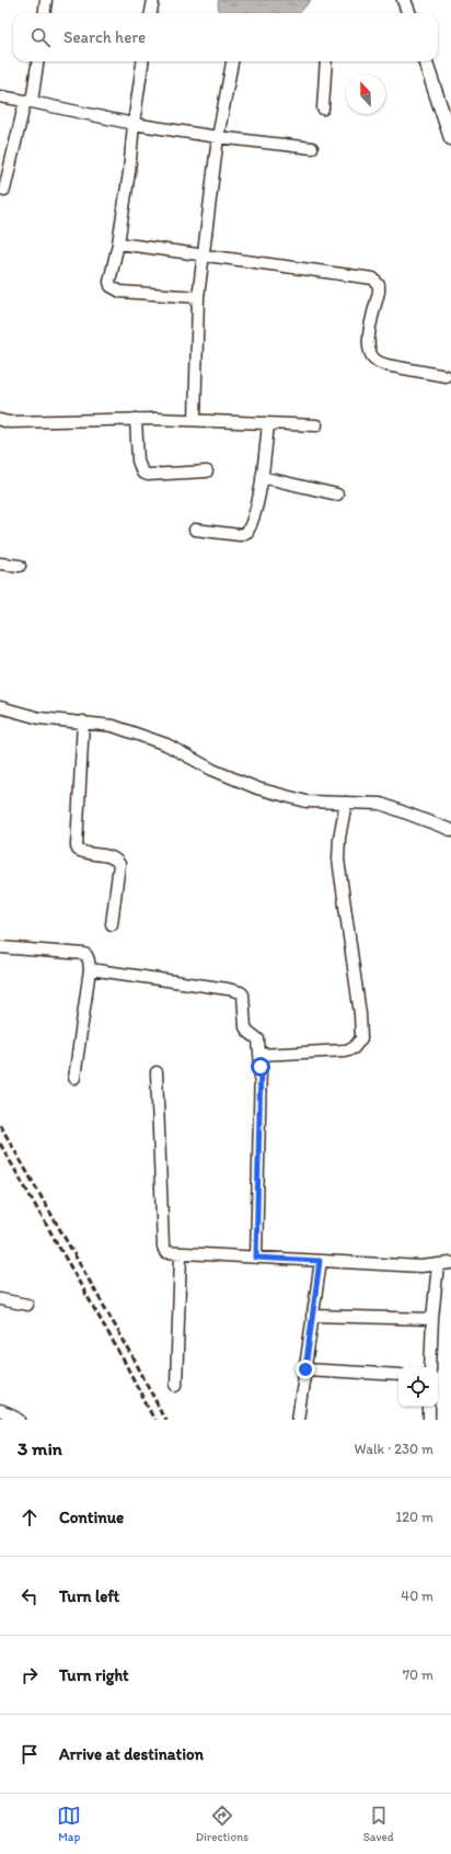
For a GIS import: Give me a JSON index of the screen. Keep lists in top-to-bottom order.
{
  "north": "top",
  "page": {
    "search": "Search here",
    "heading": ["3 min", "Walk · 230 m"],
    "list": [
      ["Continue", "120 m"],
      ["Turn left", "40 m"],
      ["Turn right", "70 m"],
      "Arrive at destination"
    ],
    "nav": ["Map", "Directions", "Saved"]
  }
}
